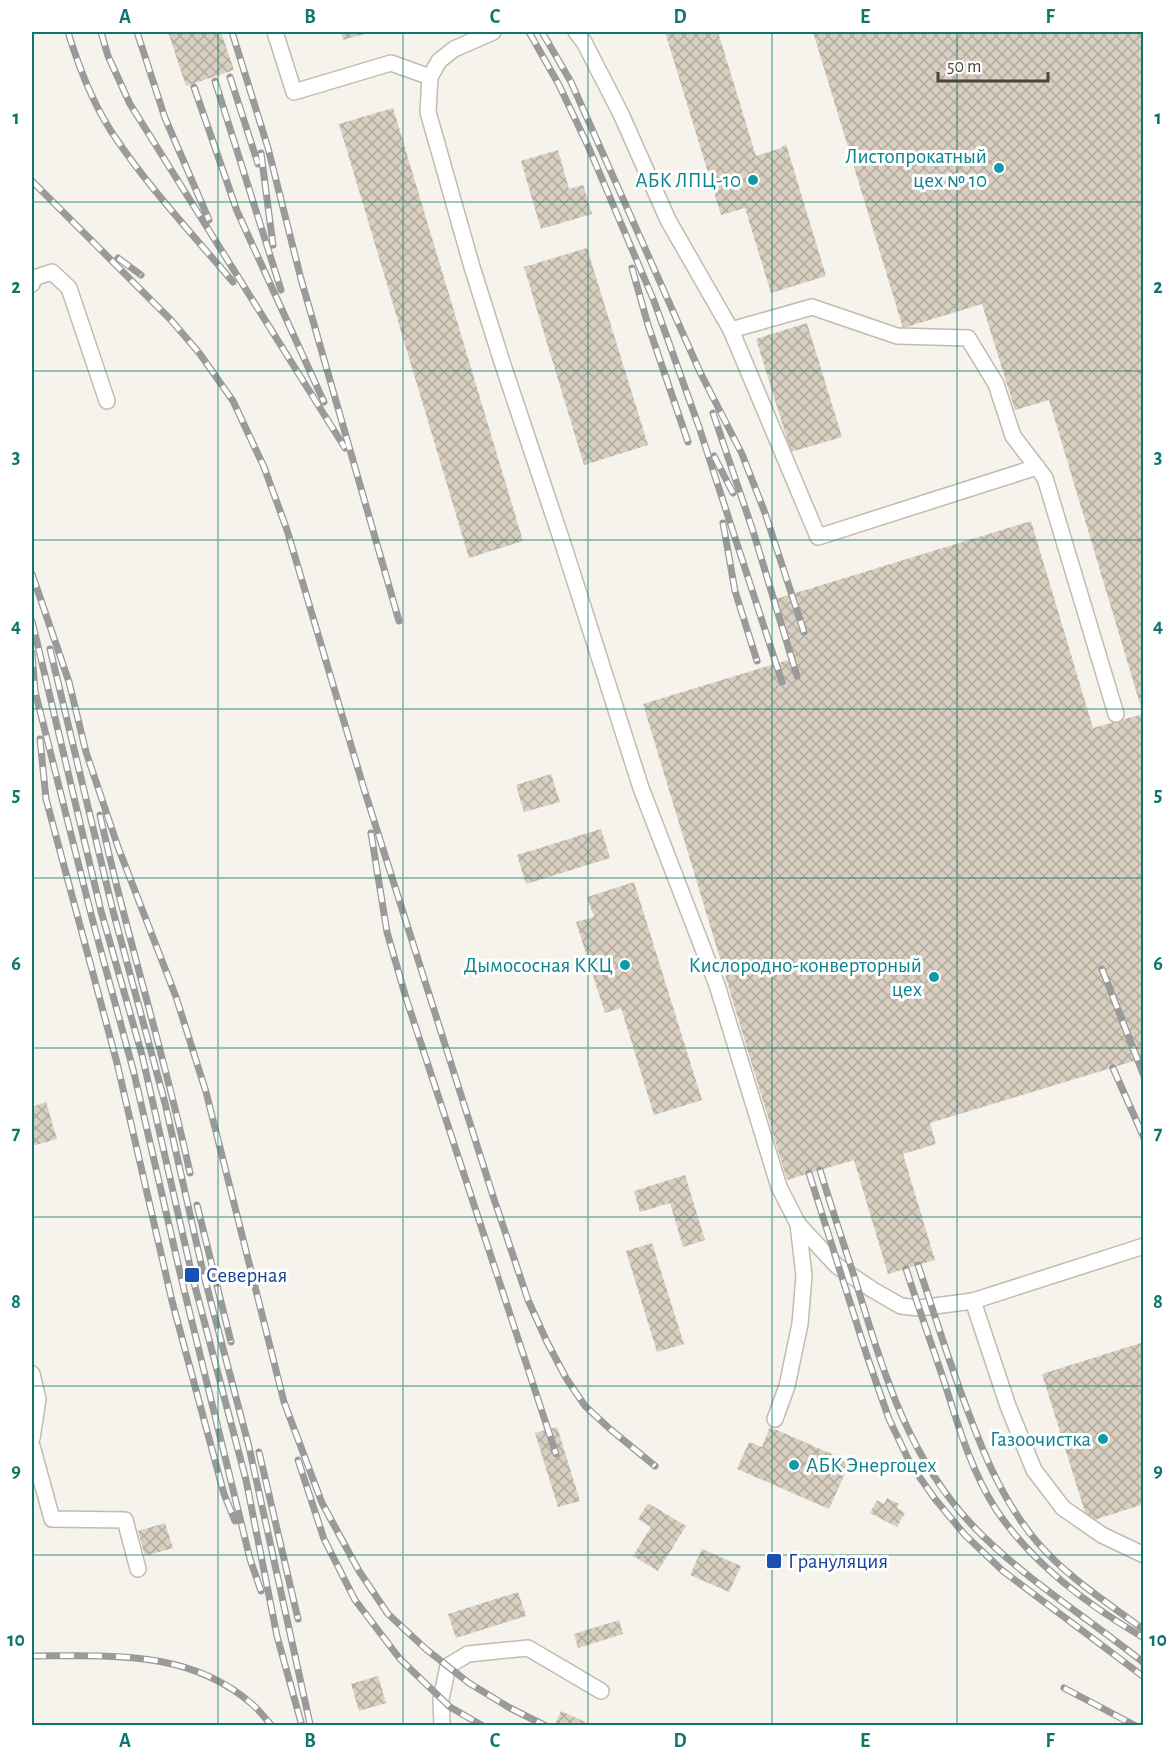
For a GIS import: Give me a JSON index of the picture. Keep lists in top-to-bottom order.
{
  "places": {
    "other": [
      "Листопрокатный цех № 10",
      "АБК ЛПЦ-10",
      "Дымососная ККЦ",
      "Кислородно-конверторный цех",
      "Газоочистка",
      "АБК Энергоцех"
    ],
    "transit": ["Северная", "Грануляция"]
  },
  "scale_bar": "50 m",
  "grid": {
    "columns": [
      "A",
      "B",
      "C",
      "D",
      "E",
      "F"
    ],
    "rows": [
      "1",
      "2",
      "3",
      "4",
      "5",
      "6",
      "7",
      "8",
      "9",
      "10"
    ]
  }
}
